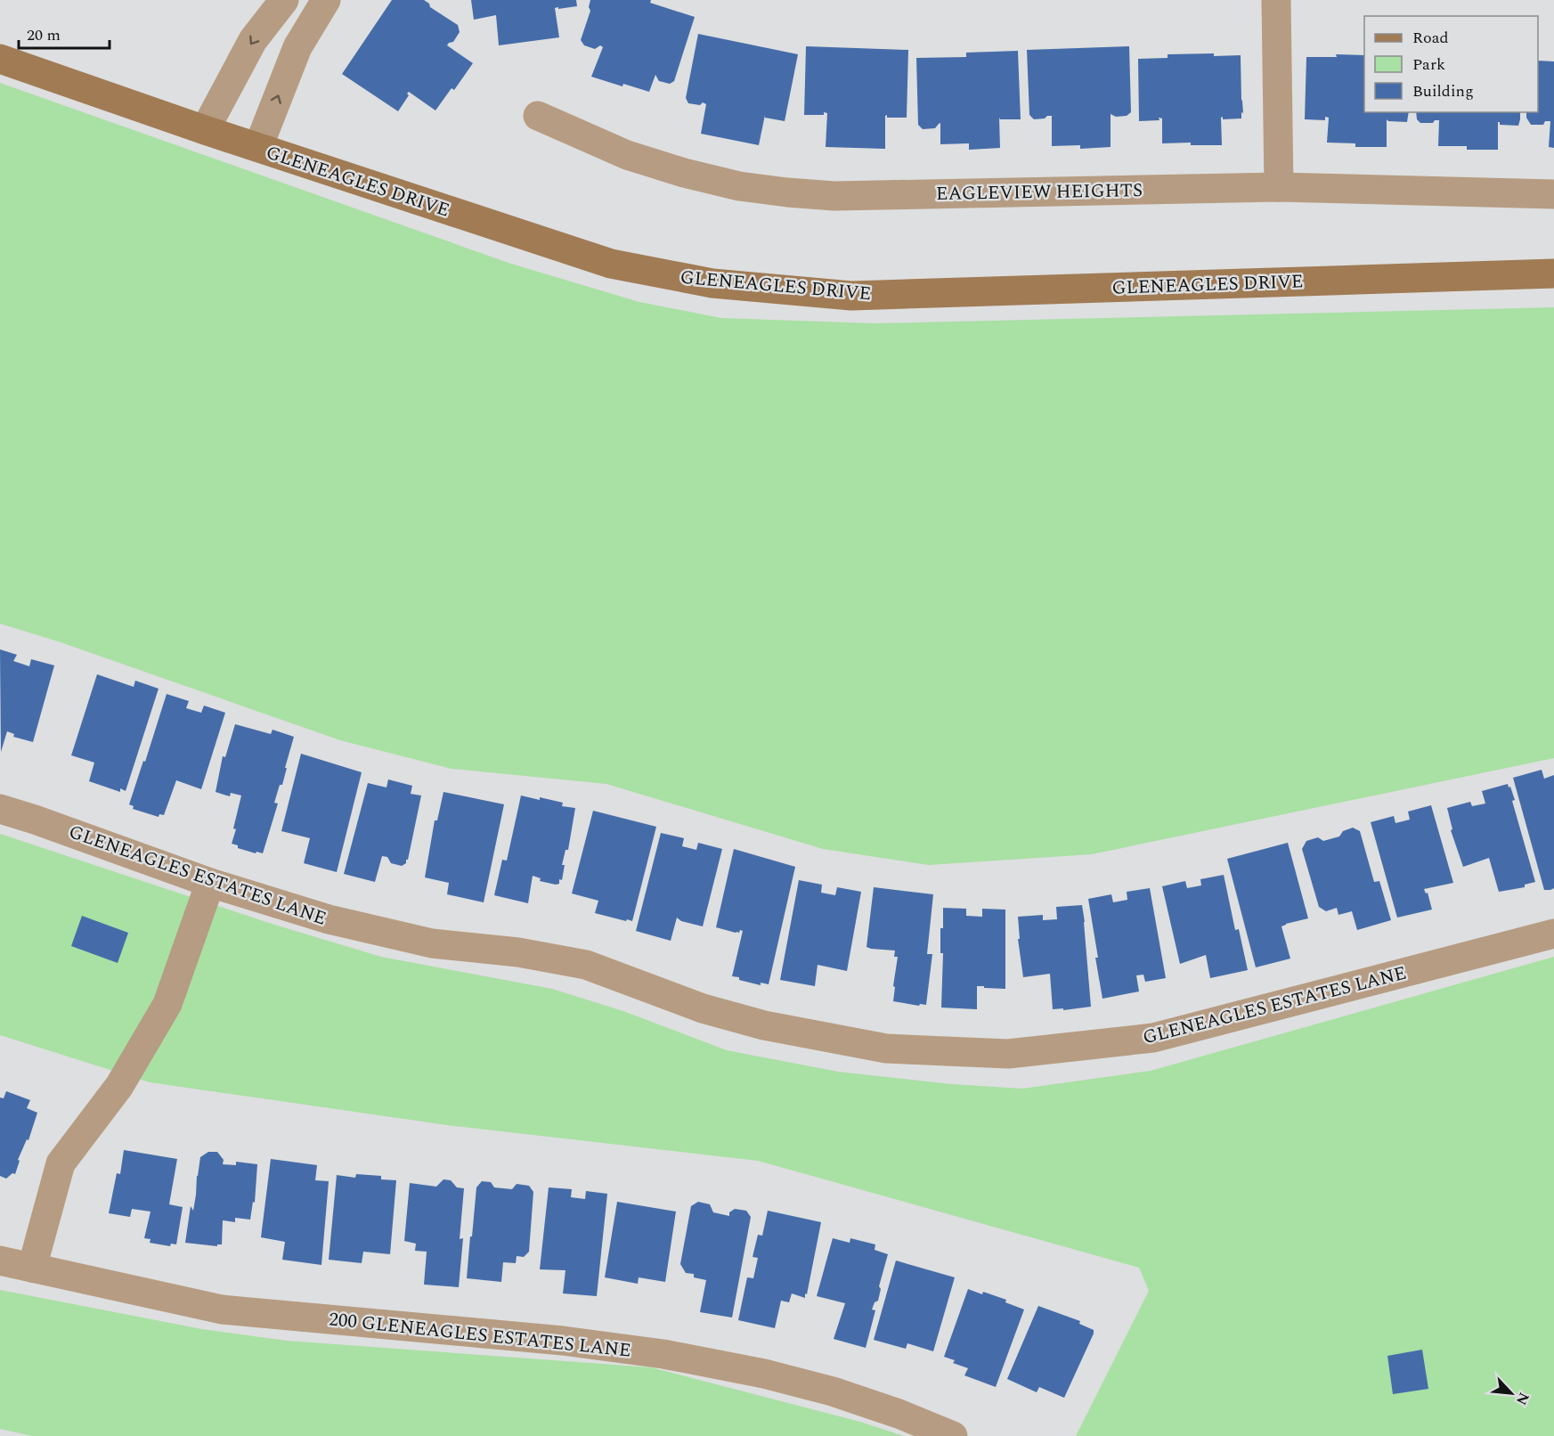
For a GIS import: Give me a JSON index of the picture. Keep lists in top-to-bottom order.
{
  "streets": {
    "street": [
      "GLENEAGLES DRIVE",
      "EAGLEVIEW HEIGHTS",
      "GLENEAGLES ESTATES LANE",
      "200 GLENEAGLES ESTATES LANE"
    ]
  },
  "legend": ["Road", "Park", "Building"],
  "scale_bar": "20 m",
  "north": "bottom right"
}
